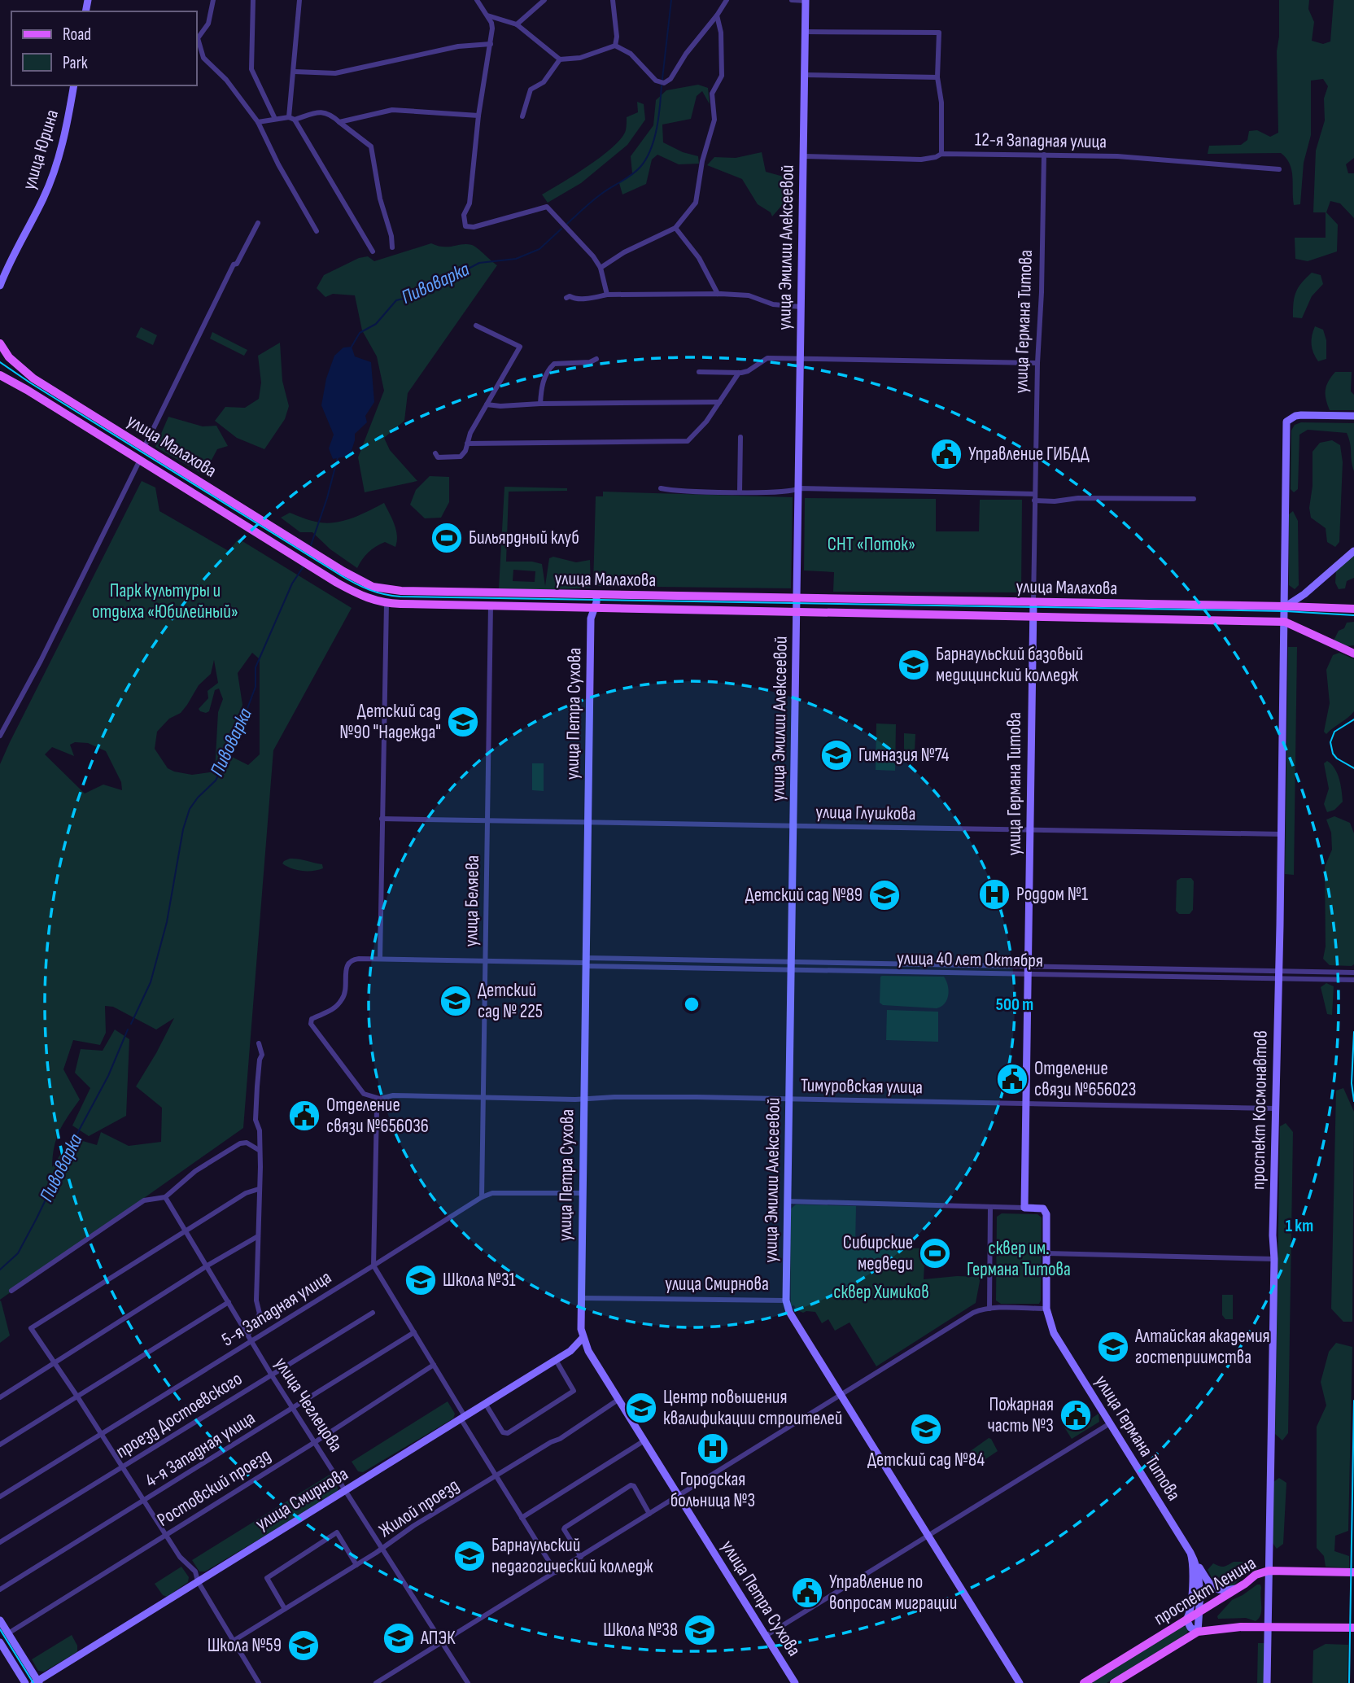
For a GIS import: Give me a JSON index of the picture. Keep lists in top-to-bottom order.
{
  "streets": {
    "main road": ["улица Малахова", "проспект Ленина"],
    "street": [
      "12-я Западная улица",
      "улица Юрина",
      "улица Эмилии Алексеевой",
      "улица Германа Титова",
      "улица Петра Сухова",
      "улица Глушкова",
      "улица Беляева",
      "улица 40 лет Октября",
      "Тимуровская улица",
      "проспект Космонавтов",
      "улица Смирнова",
      "5-я Западная улица",
      "улица Чеглецова",
      "проезд Достоевского",
      "4-я Западная улица",
      "Ростовский проезд",
      "Жилой проезд"
    ]
  },
  "crossings": [
    ["12-я Западная улица", "улица Эмилии Алексеевой"],
    ["12-я Западная улица", "улица Германа Титова"],
    ["улица Эмилии Алексеевой", "улица Малахова"],
    ["улица Эмилии Алексеевой", "улица Глушкова"],
    ["улица Эмилии Алексеевой", "улица 40 лет Октября"],
    ["улица Эмилии Алексеевой", "Тимуровская улица"],
    ["улица Эмилии Алексеевой", "улица Смирнова"],
    ["улица Германа Титова", "улица Малахова"],
    ["улица Германа Титова", "улица Глушкова"],
    ["улица Германа Титова", "улица 40 лет Октября"],
    ["улица Германа Титова", "Тимуровская улица"],
    ["улица Малахова", "улица Петра Сухова"],
    ["улица Малахова", "улица Беляева"],
    ["улица Малахова", "проспект Космонавтов"],
    ["улица Петра Сухова", "улица Глушкова"],
    ["улица Петра Сухова", "улица 40 лет Октября"],
    ["улица Петра Сухова", "Тимуровская улица"],
    ["улица Петра Сухова", "улица Смирнова"],
    ["улица Петра Сухова", "5-я Западная улица"],
    ["улица Петра Сухова", "Жилой проезд"],
    ["улица Глушкова", "улица Беляева"],
    ["улица Глушкова", "проспект Космонавтов"],
    ["улица Беляева", "улица 40 лет Октября"],
    ["улица Беляева", "Тимуровская улица"],
    ["улица Беляева", "5-я Западная улица"],
    ["улица 40 лет Октября", "Тимуровская улица"],
    ["улица 40 лет Октября", "проспект Космонавтов"],
    ["Тимуровская улица", "проспект Космонавтов"],
    ["проспект Космонавтов", "проспект Ленина"],
    ["улица Смирнова", "улица Чеглецова"],
    ["5-я Западная улица", "улица Чеглецова"],
    ["улица Чеглецова", "проезд Достоевского"],
    ["улица Чеглецова", "4-я Западная улица"],
    ["улица Чеглецова", "Ростовский проезд"],
    ["улица Чеглецова", "Жилой проезд"]
  ],
  "water": ["Пивоварка"],
  "parks": [
    "СНТ «Поток»",
    "Парк культуры и отдыха «Юбилейный»",
    "сквер им. Германа Титова",
    "сквер Химиков"
  ],
  "places": {
    "public building": [
      "Управление ГИБДД",
      "Отделение связи №656023",
      "Отделение связи №656036",
      "Пожарная часть №3",
      "Управление по вопросам миграции"
    ],
    "sports": ["Бильярдный клуб", "Сибирские медведи"],
    "school or university": [
      "Барнаульский базовый медицинский колледж",
      "Детский сад №90 \"Надежда\"",
      "Гимназия №74",
      "Детский сад №89",
      "Детский сад № 225",
      "Школа №31",
      "Алтайская академия гостеприимства",
      "Центр повышения квалификации строителей",
      "Детский сад №84",
      "Барнаульский педагогический колледж",
      "Школа №38",
      "АПЭК",
      "Школа №59"
    ],
    "hospital": ["Роддом №1", "Городская больница №3"]
  },
  "legend": ["Road", "Park"],
  "rings": ["500 m", "1 km"]
}
